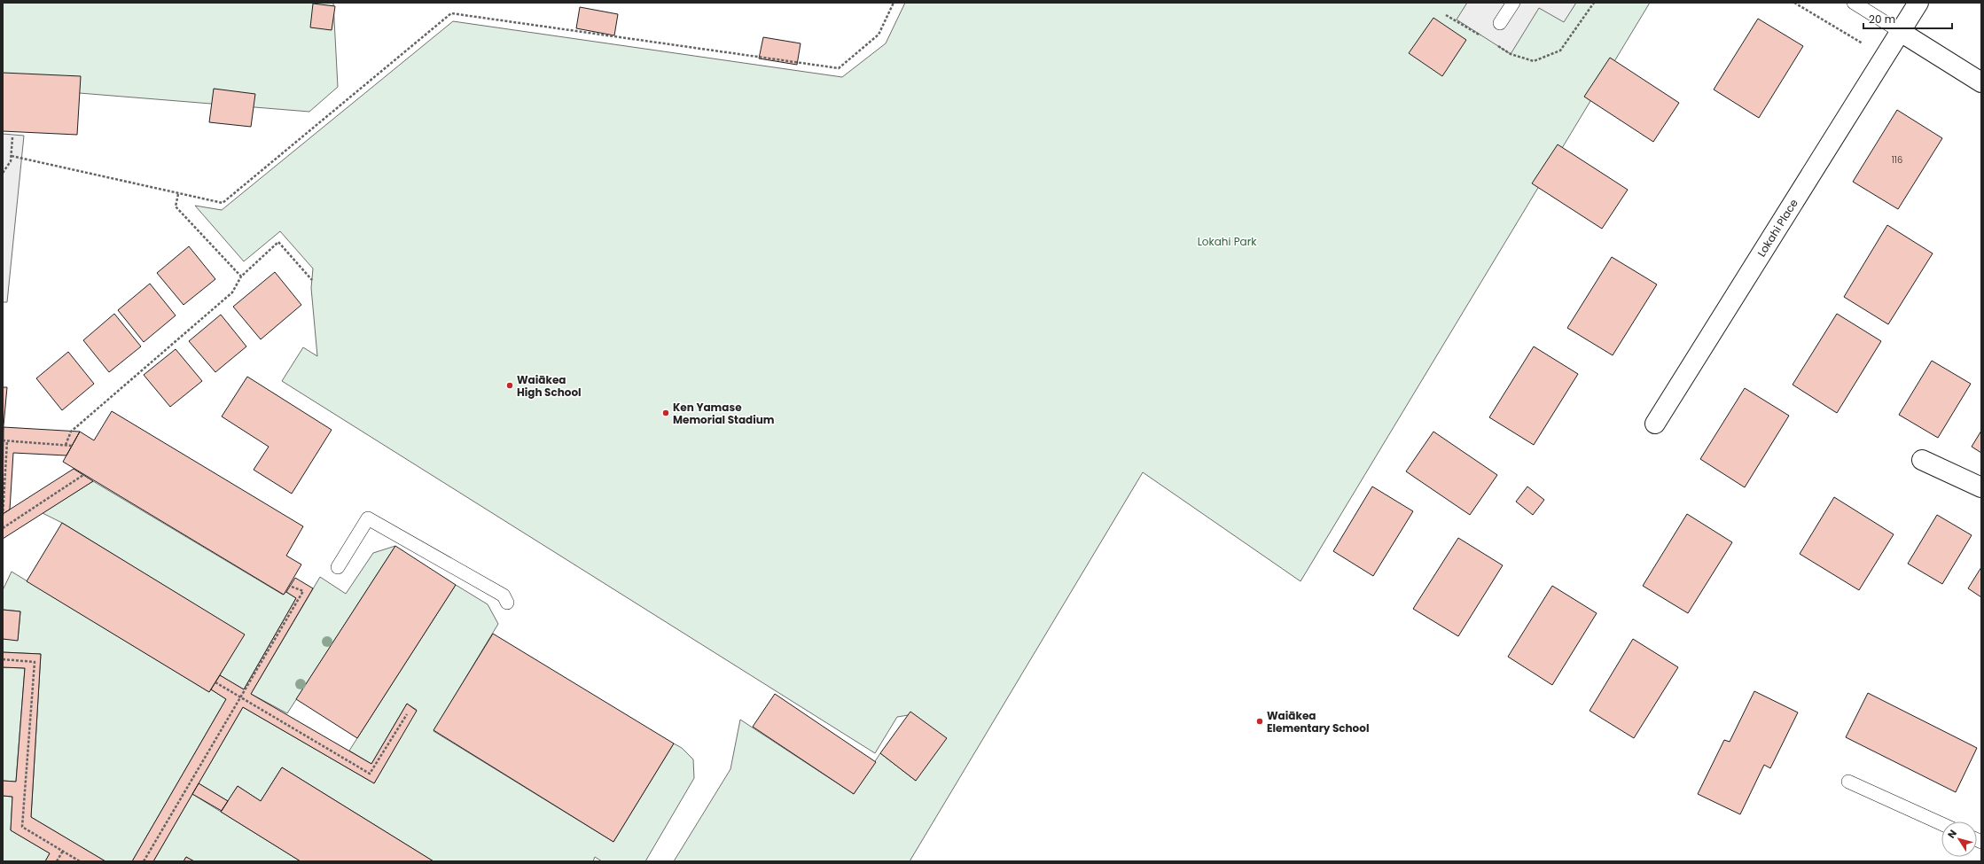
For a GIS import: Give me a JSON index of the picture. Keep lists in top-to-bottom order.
{
  "streets": {
    "street": ["Lokahi Place"]
  },
  "parks": ["Lokahi Park"],
  "places": ["Waiākea High School", "Ken Yamase Memorial Stadium", "Waiākea Elementary School"],
  "house_numbers": ["116"],
  "scale_bar": "20 m",
  "north": "top left"
}
